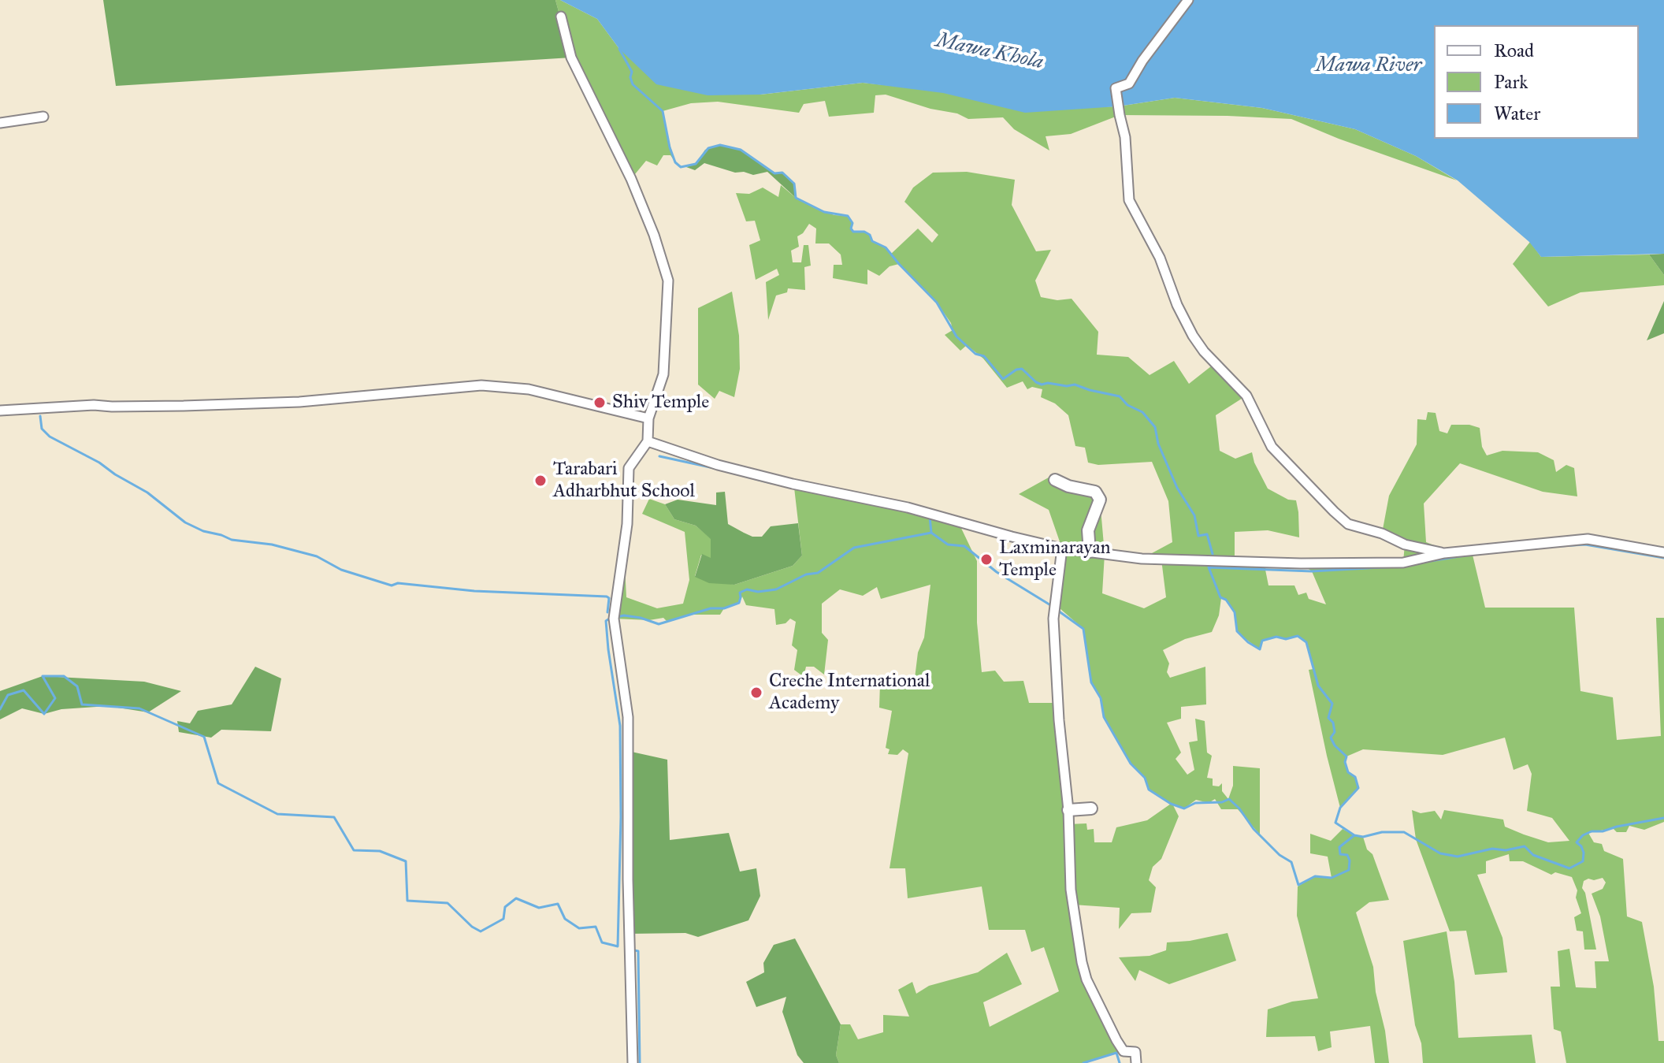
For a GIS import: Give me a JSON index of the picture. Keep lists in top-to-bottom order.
{
  "water": ["Mawa Khola", "Mawa River"],
  "places": [
    "Shiv Temple",
    "Tarabari Adharbhut School",
    "Laxminarayan Temple",
    "Creche International Academy"
  ],
  "legend": ["Road", "Park", "Water"]
}
